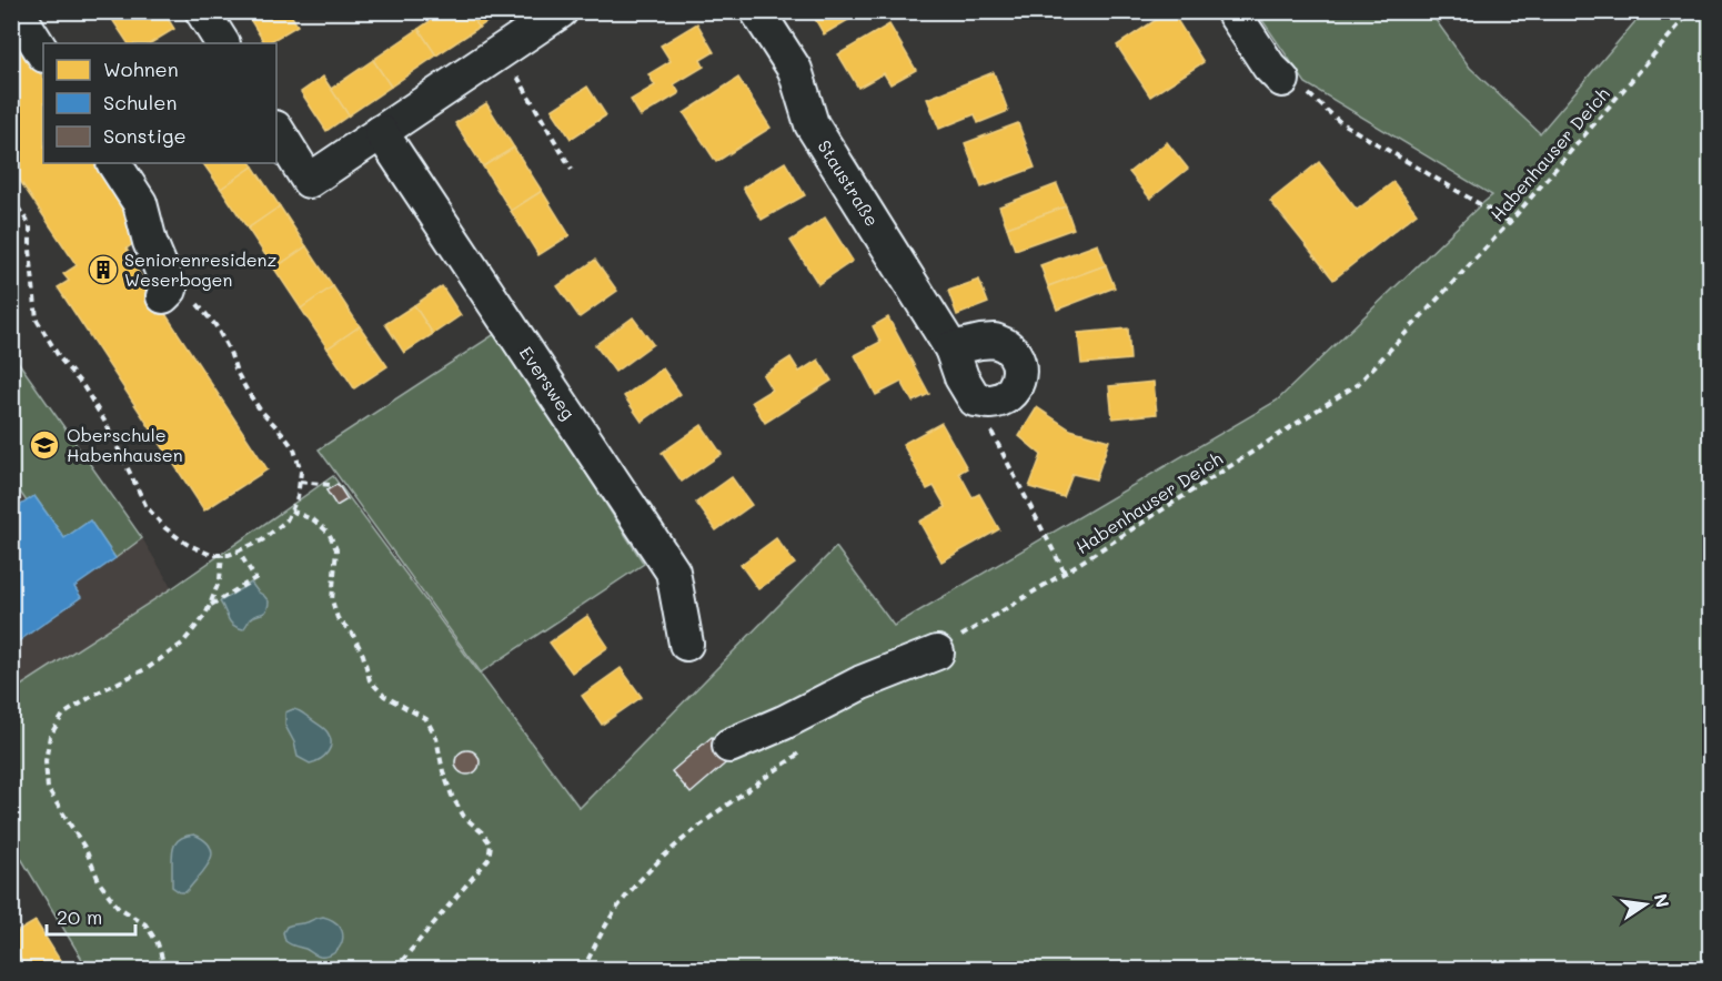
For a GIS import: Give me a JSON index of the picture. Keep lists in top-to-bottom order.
{
  "streets": {
    "street": ["Staustraße", "Eversweg"],
    "path": ["Habenhauser Deich"]
  },
  "places": {
    "building": ["Seniorenresidenz Weserbogen"],
    "school or university": ["Oberschule Habenhausen"]
  },
  "legend": ["Wohnen", "Schulen", "Sonstige"],
  "scale_bar": "20 m",
  "north": "right"
}
